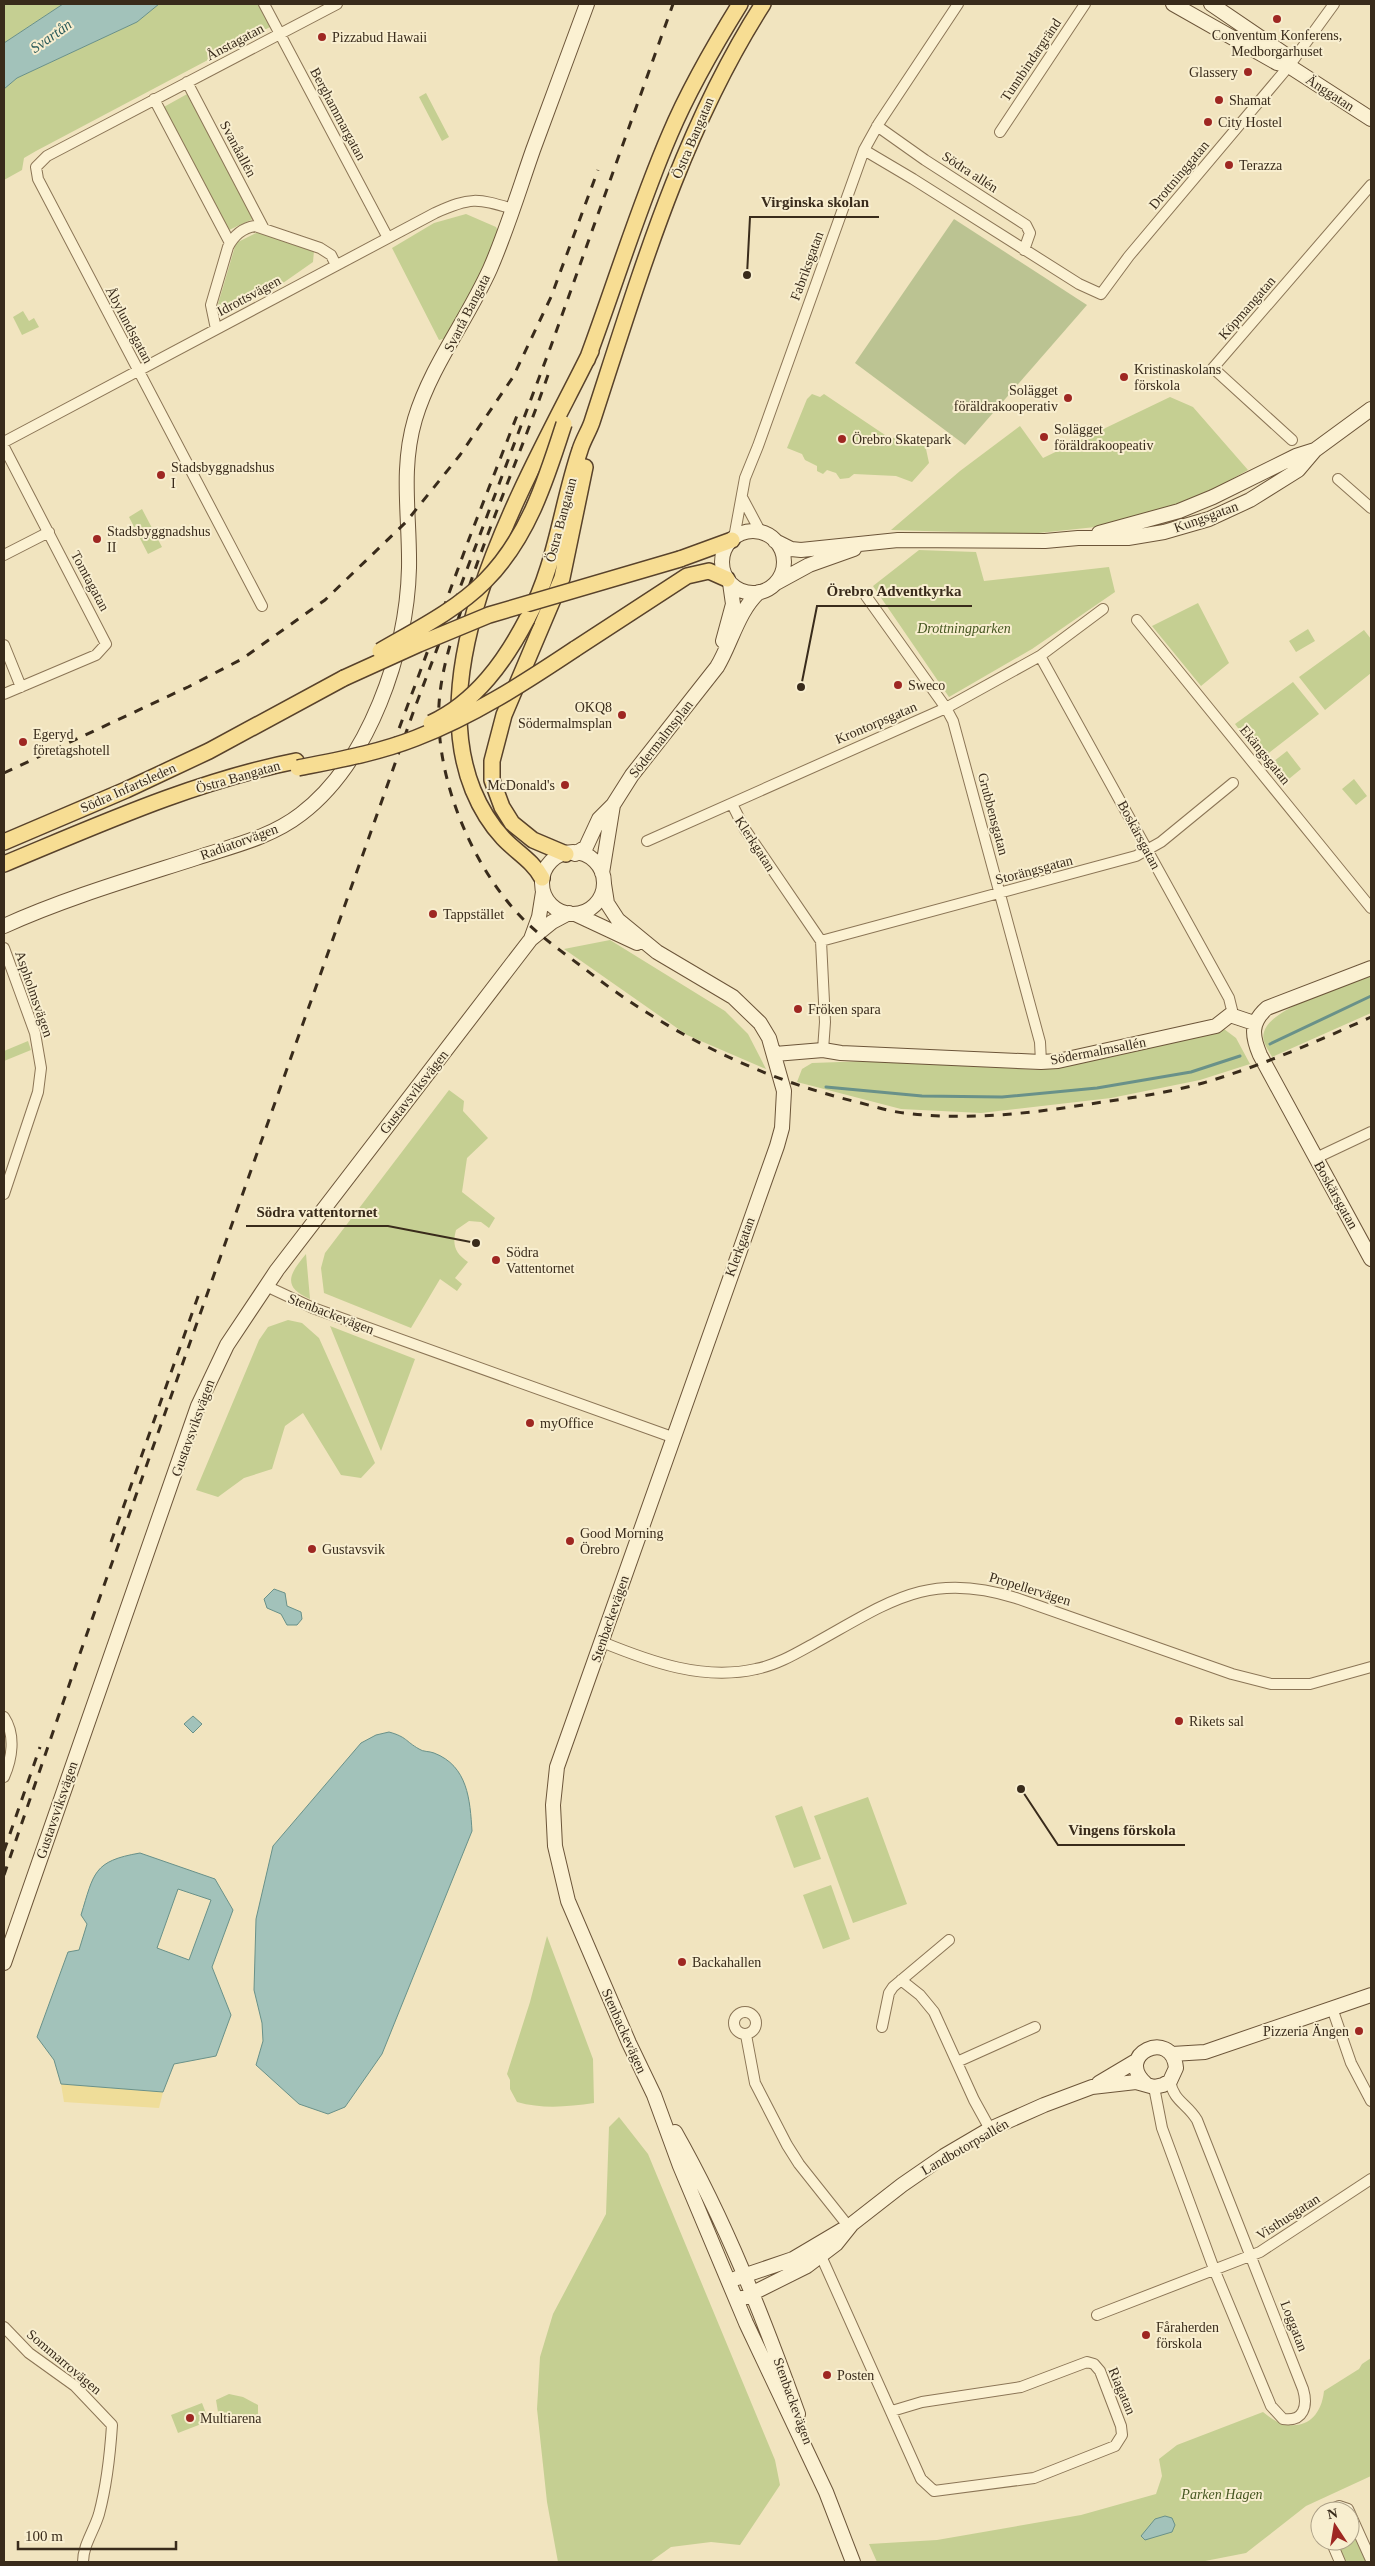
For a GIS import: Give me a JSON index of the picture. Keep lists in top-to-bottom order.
{
  "streets": {
    "main road": ["Östra Bangatan", "Södra Infartsleden"],
    "street": [
      "Ånstagatan",
      "Tunnbindargränd",
      "Änggatan",
      "Berghammargatan",
      "Svanåallén",
      "Södra allén",
      "Drottninggatan",
      "Fabriksgatan",
      "Idrottsvägen",
      "Köpmangatan",
      "Svartå Bangata",
      "Åbylundsgatan",
      "Kungsgatan",
      "Tomtagatan",
      "Krontorpsgatan",
      "Södermalmsplan",
      "Ekängsgatan",
      "Grubbensgatan",
      "Boskärsgatan",
      "Radiatorvägen",
      "Klerkgatan",
      "Storängsgatan",
      "Aspholmsvägen",
      "Södermalmsallén",
      "Gustavsviksvägen",
      "Stenbackevägen",
      "Propellervägen",
      "Landbotorpsallén",
      "Visthusgatan",
      "Loggatan",
      "Sommarrovägen",
      "Riagatan"
    ]
  },
  "crossings": [
    ["Ånstagatan", "Berghammargatan"],
    ["Ånstagatan", "Svanåallén"],
    ["Ånstagatan", "Åbylundsgatan"],
    ["Änggatan", "Drottninggatan"],
    ["Berghammargatan", "Idrottsvägen"],
    ["Östra Bangatan", "Södra Infartsleden"],
    ["Södra allén", "Drottninggatan"],
    ["Södra allén", "Fabriksgatan"],
    ["Fabriksgatan", "Kungsgatan"],
    ["Fabriksgatan", "Södermalmsplan"],
    ["Idrottsvägen", "Svartå Bangata"],
    ["Idrottsvägen", "Åbylundsgatan"],
    ["Svartå Bangata", "Radiatorvägen"],
    ["Kungsgatan", "Södermalmsplan"],
    ["Krontorpsgatan", "Grubbensgatan"],
    ["Krontorpsgatan", "Boskärsgatan"],
    ["Krontorpsgatan", "Klerkgatan"],
    ["Södermalmsplan", "Gustavsviksvägen"],
    ["Grubbensgatan", "Storängsgatan"],
    ["Grubbensgatan", "Södermalmsallén"],
    ["Boskärsgatan", "Storängsgatan"],
    ["Boskärsgatan", "Södermalmsallén"],
    ["Klerkgatan", "Storängsgatan"],
    ["Klerkgatan", "Södermalmsallén"],
    ["Klerkgatan", "Stenbackevägen"],
    ["Gustavsviksvägen", "Stenbackevägen"],
    ["Stenbackevägen", "Propellervägen"],
    ["Stenbackevägen", "Landbotorpsallén"],
    ["Landbotorpsallén", "Loggatan"],
    ["Landbotorpsallén", "Riagatan"],
    ["Visthusgatan", "Loggatan"]
  ],
  "water": ["Svartån"],
  "parks": ["Drottningparken", "Parken Hagen"],
  "places": [
    "Conventum Konferens, Medborgarhuset",
    "Pizzabud Hawaii",
    "Glassery",
    "Shamat",
    "City Hostel",
    "Terazza",
    "Virginska skolan",
    "Kristinaskolans förskola",
    "Solägget föräldrakooperativ",
    "Solägget föräldrakoopeativ",
    "Örebro Skatepark",
    "Stadsbyggnadshus I",
    "Stadsbyggnadshus II",
    "Sweco",
    "Örebro Adventkyrka",
    "OKQ8 Södermalmsplan",
    "Egeryd företagshotell",
    "McDonald's",
    "Tappstället",
    "Fröken spara",
    "Södra vattentornet",
    "Södra Vattentornet",
    "myOffice",
    "Good Morning Örebro",
    "Gustavsvik",
    "Rikets sal",
    "Vingens förskola",
    "Backahallen",
    "Pizzeria Ängen",
    "Fåraherden förskola",
    "Posten",
    "Multiarena"
  ],
  "scale_bar": "100 m",
  "north": "top"
}
